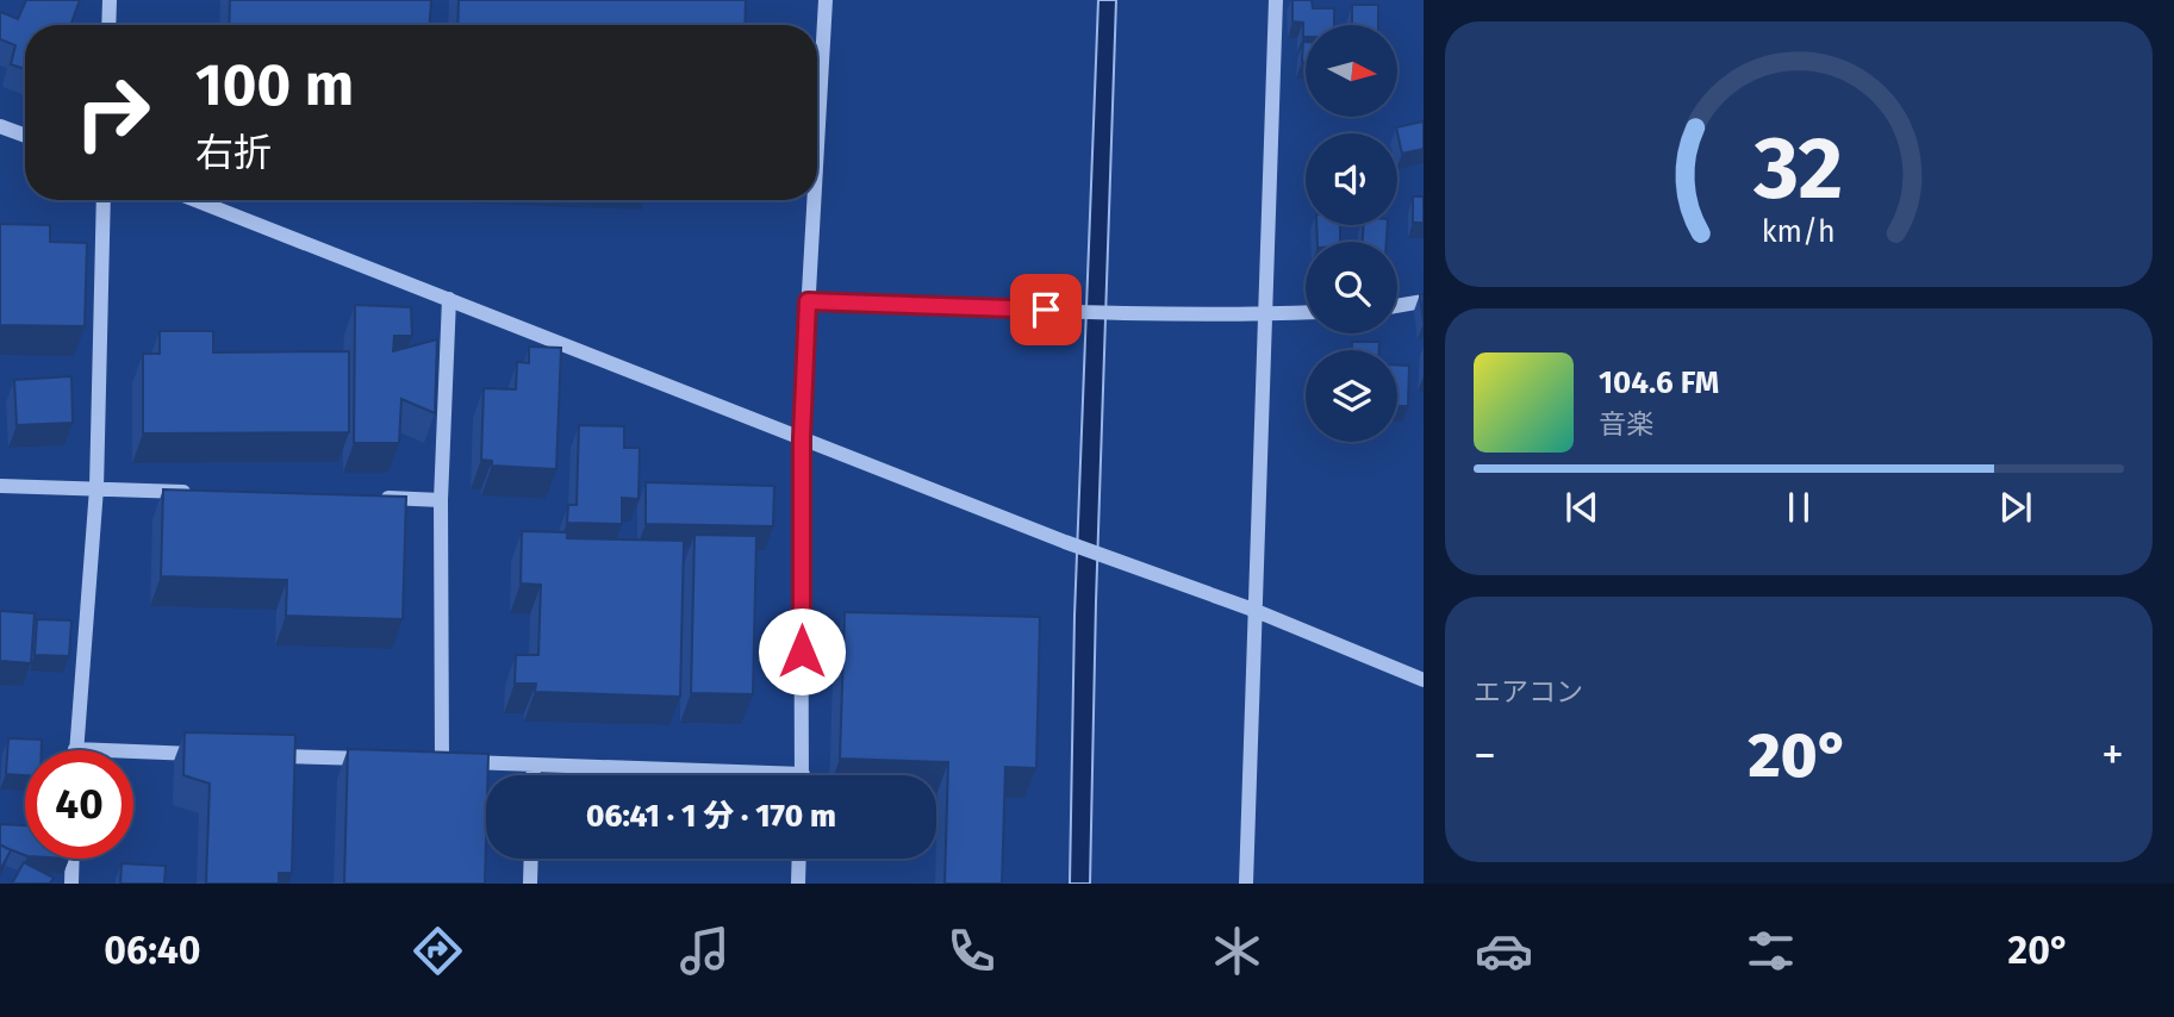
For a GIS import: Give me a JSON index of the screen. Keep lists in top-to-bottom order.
{
  "north": "right",
  "page": {
    "turn": ["100 m", "右折"],
    "song": ["104.6 FM", "音楽"],
    "tile": "エアコン",
    "heat": ["−", "20°", "+"],
    "limit": "40",
    "trip": "06:41 · 1 分 · 170 m",
    "tabs": ["06:40", "20°"],
    "gauge": ["32", "km/h"]
  }
}
